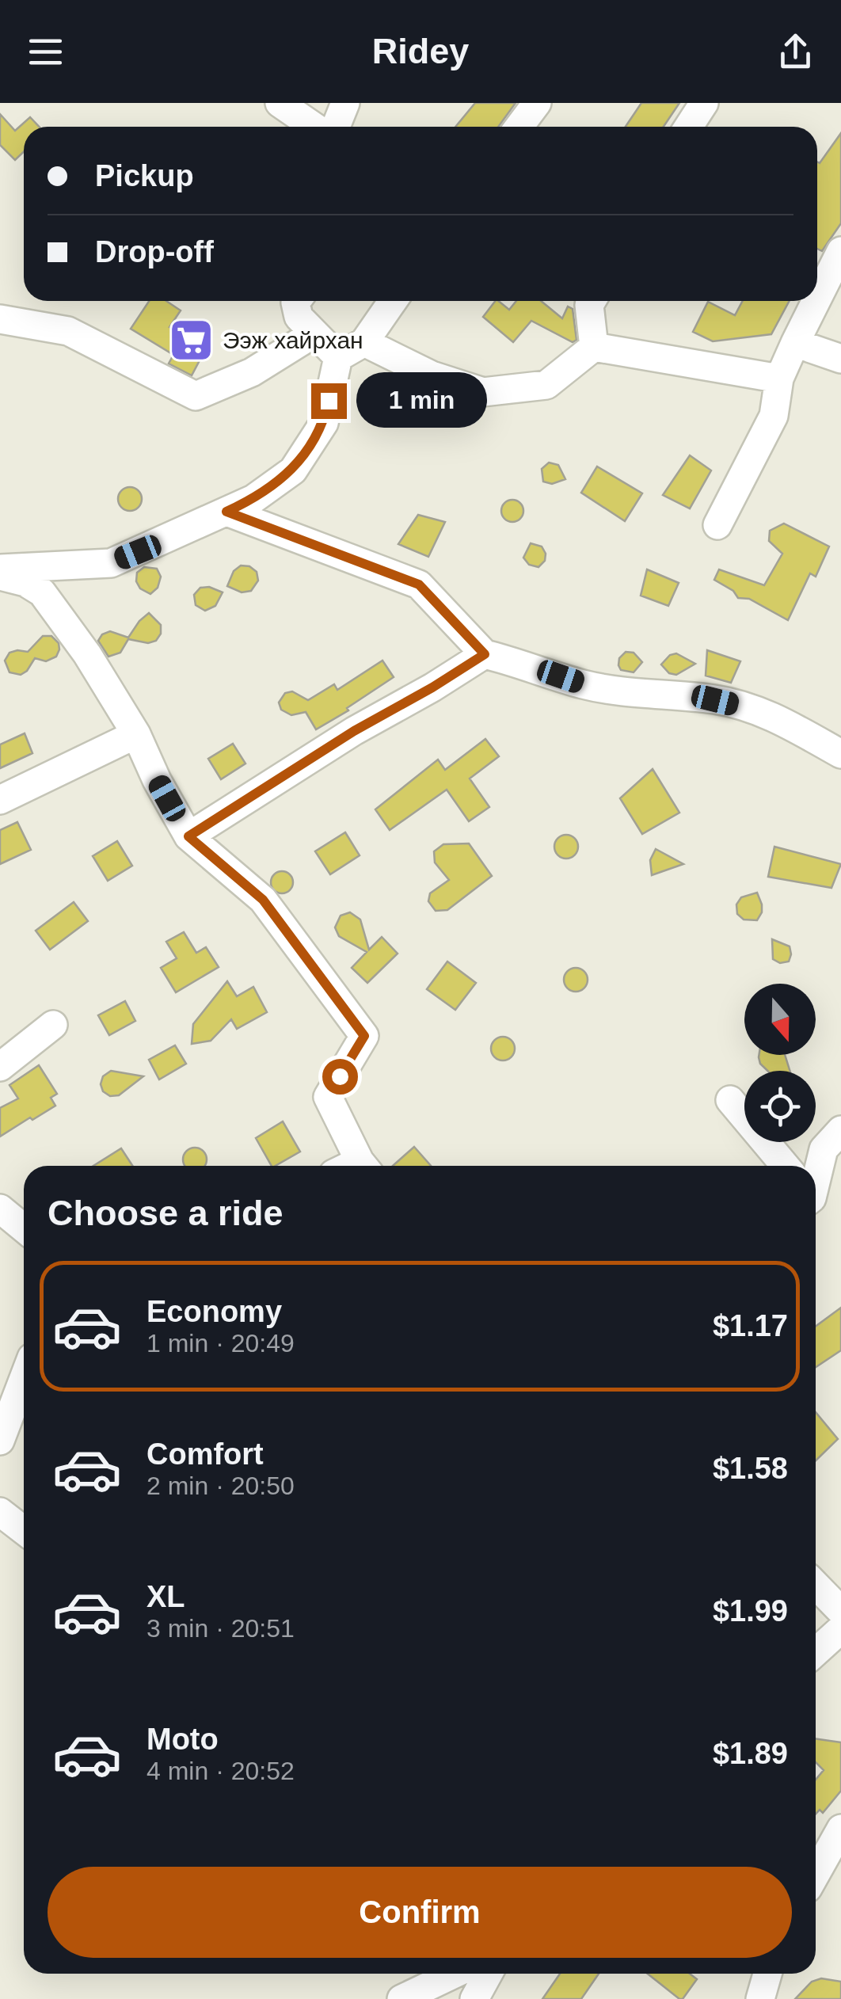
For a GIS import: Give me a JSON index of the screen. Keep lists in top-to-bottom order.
{
  "places": {
    "supermarket": ["Ээж хайрхан"]
  },
  "north": "bottom",
  "page": {
    "header": "Ridey",
    "banner": ["Pickup", "Drop-off"],
    "bubble": "1 min",
    "heading": "Choose a ride",
    "list": [
      {
        "name": "Economy",
        "note": "1 min · 20:49",
        "value": "$1.17"
      },
      {
        "name": "Comfort",
        "note": "2 min · 20:50",
        "value": "$1.58"
      },
      {
        "name": "XL",
        "note": "3 min · 20:51",
        "value": "$1.99"
      },
      {
        "name": "Moto",
        "note": "4 min · 20:52",
        "value": "$1.89"
      }
    ],
    "buttons": "Confirm"
  }
}
